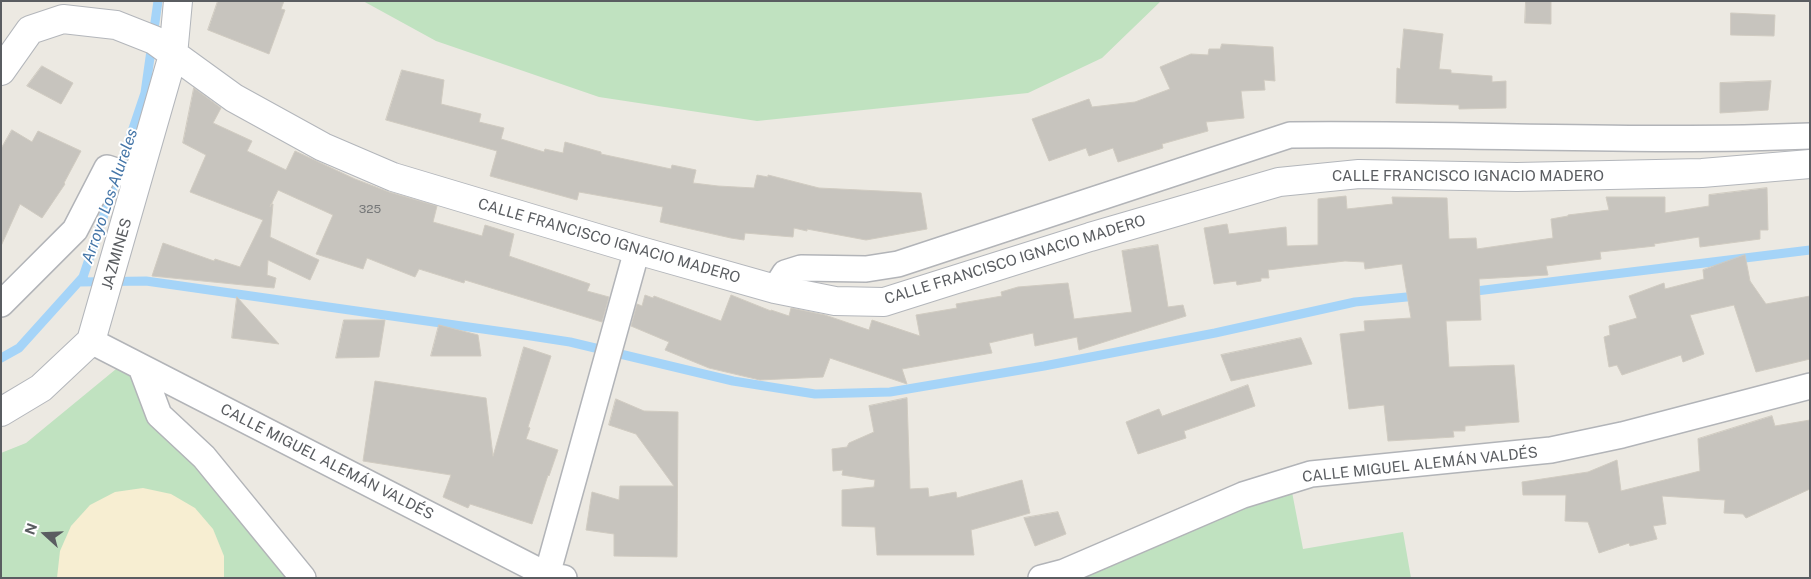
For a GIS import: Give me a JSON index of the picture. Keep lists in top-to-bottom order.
{
  "streets": {
    "main road": ["CALLE FRANCISCO IGNACIO MADERO", "JAZMINES"],
    "street": ["CALLE MIGUEL ALEMÁN VALDÉS"]
  },
  "crossings": [
    ["CALLE FRANCISCO IGNACIO MADERO", "JAZMINES"],
    ["JAZMINES", "CALLE MIGUEL ALEMÁN VALDÉS"]
  ],
  "water": ["Arroyo Los Alureles"],
  "house_numbers": ["325"],
  "north": "left"
}
